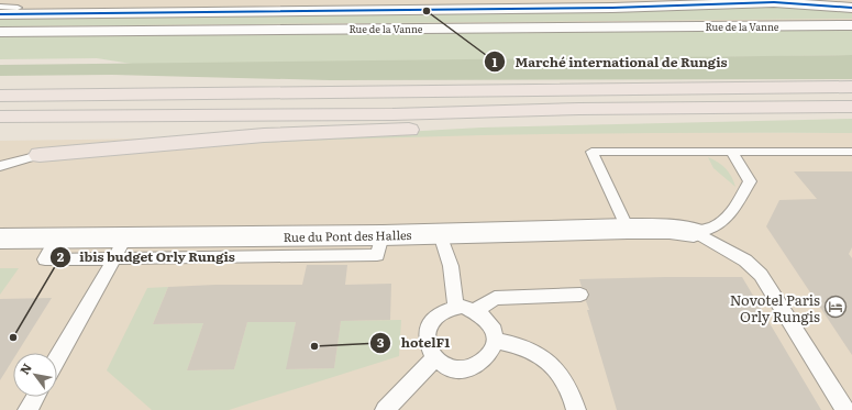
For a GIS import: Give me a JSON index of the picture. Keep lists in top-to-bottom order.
{
  "streets": {
    "street": ["Rue de la Vanne", "Rue du Pont des Halles"]
  },
  "places": {
    "other": ["Marché international de Rungis", "ibis budget Orly Rungis", "hotelF1"],
    "hotel": ["Novotel Paris Orly Rungis"]
  },
  "north": "top left"
}
